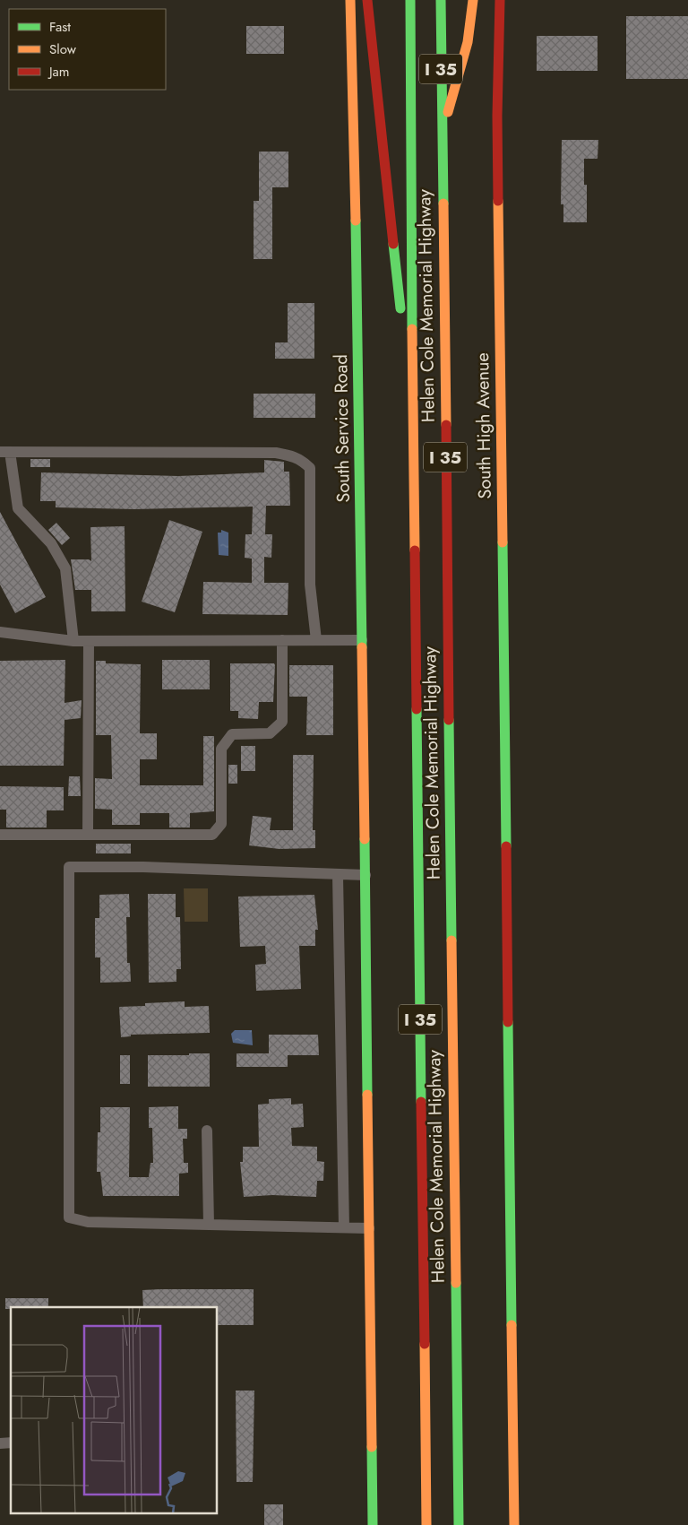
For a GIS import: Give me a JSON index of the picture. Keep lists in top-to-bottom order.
{
  "streets": {
    "main road": [
      "I 35",
      "Helen Cole Memorial Highway",
      "South High Avenue",
      "South Service Road"
    ]
  },
  "legend": ["Fast", "Slow", "Jam"]
}
